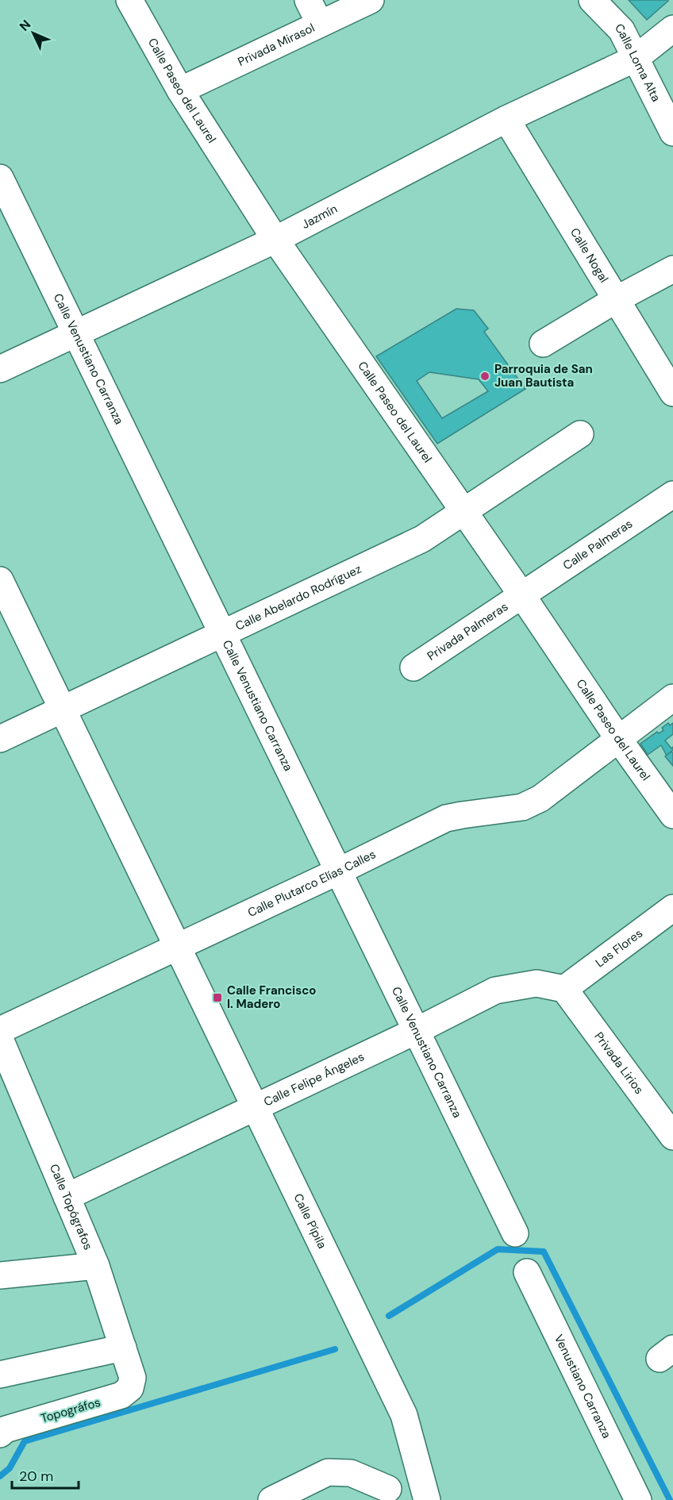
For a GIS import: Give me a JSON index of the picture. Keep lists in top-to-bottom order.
{
  "streets": {
    "street": [
      "Privada Mirasol",
      "Calle Loma Alta",
      "Calle Paseo del Laurel",
      "Jazmín",
      "Calle Nogal",
      "Calle Venustiano Carranza",
      "Calle Palmeras",
      "Calle Abelardo Rodríguez",
      "Privada Palmeras",
      "Calle Plutarco Elías Calles",
      "Las Flores",
      "Privada Lirios",
      "Calle Felipe Ángeles",
      "Calle Topógrafos",
      "Calle Pípila",
      "Venustiano Carranza",
      "Topográfos"
    ]
  },
  "crossings": [
    ["Privada Mirasol", "Calle Paseo del Laurel"],
    ["Calle Loma Alta", "Jazmín"],
    ["Calle Paseo del Laurel", "Jazmín"],
    ["Calle Paseo del Laurel", "Calle Palmeras"],
    ["Calle Paseo del Laurel", "Calle Abelardo Rodríguez"],
    ["Calle Paseo del Laurel", "Privada Palmeras"],
    ["Calle Paseo del Laurel", "Calle Plutarco Elías Calles"],
    ["Jazmín", "Calle Nogal"],
    ["Jazmín", "Calle Venustiano Carranza"],
    ["Calle Venustiano Carranza", "Calle Abelardo Rodríguez"],
    ["Calle Venustiano Carranza", "Calle Plutarco Elías Calles"],
    ["Calle Venustiano Carranza", "Calle Felipe Ángeles"],
    ["Calle Palmeras", "Privada Palmeras"],
    ["Calle Plutarco Elías Calles", "Calle Pípila"],
    ["Las Flores", "Privada Lirios"],
    ["Las Flores", "Calle Felipe Ángeles"],
    ["Privada Lirios", "Calle Felipe Ángeles"],
    ["Calle Felipe Ángeles", "Calle Topógrafos"],
    ["Calle Felipe Ángeles", "Calle Pípila"],
    ["Calle Topógrafos", "Topográfos"]
  ],
  "places": {
    "other": ["Parroquia de San Juan Bautista"],
    "transit": ["Calle Francisco I. Madero"]
  },
  "scale_bar": "20 m",
  "north": "top left"
}
